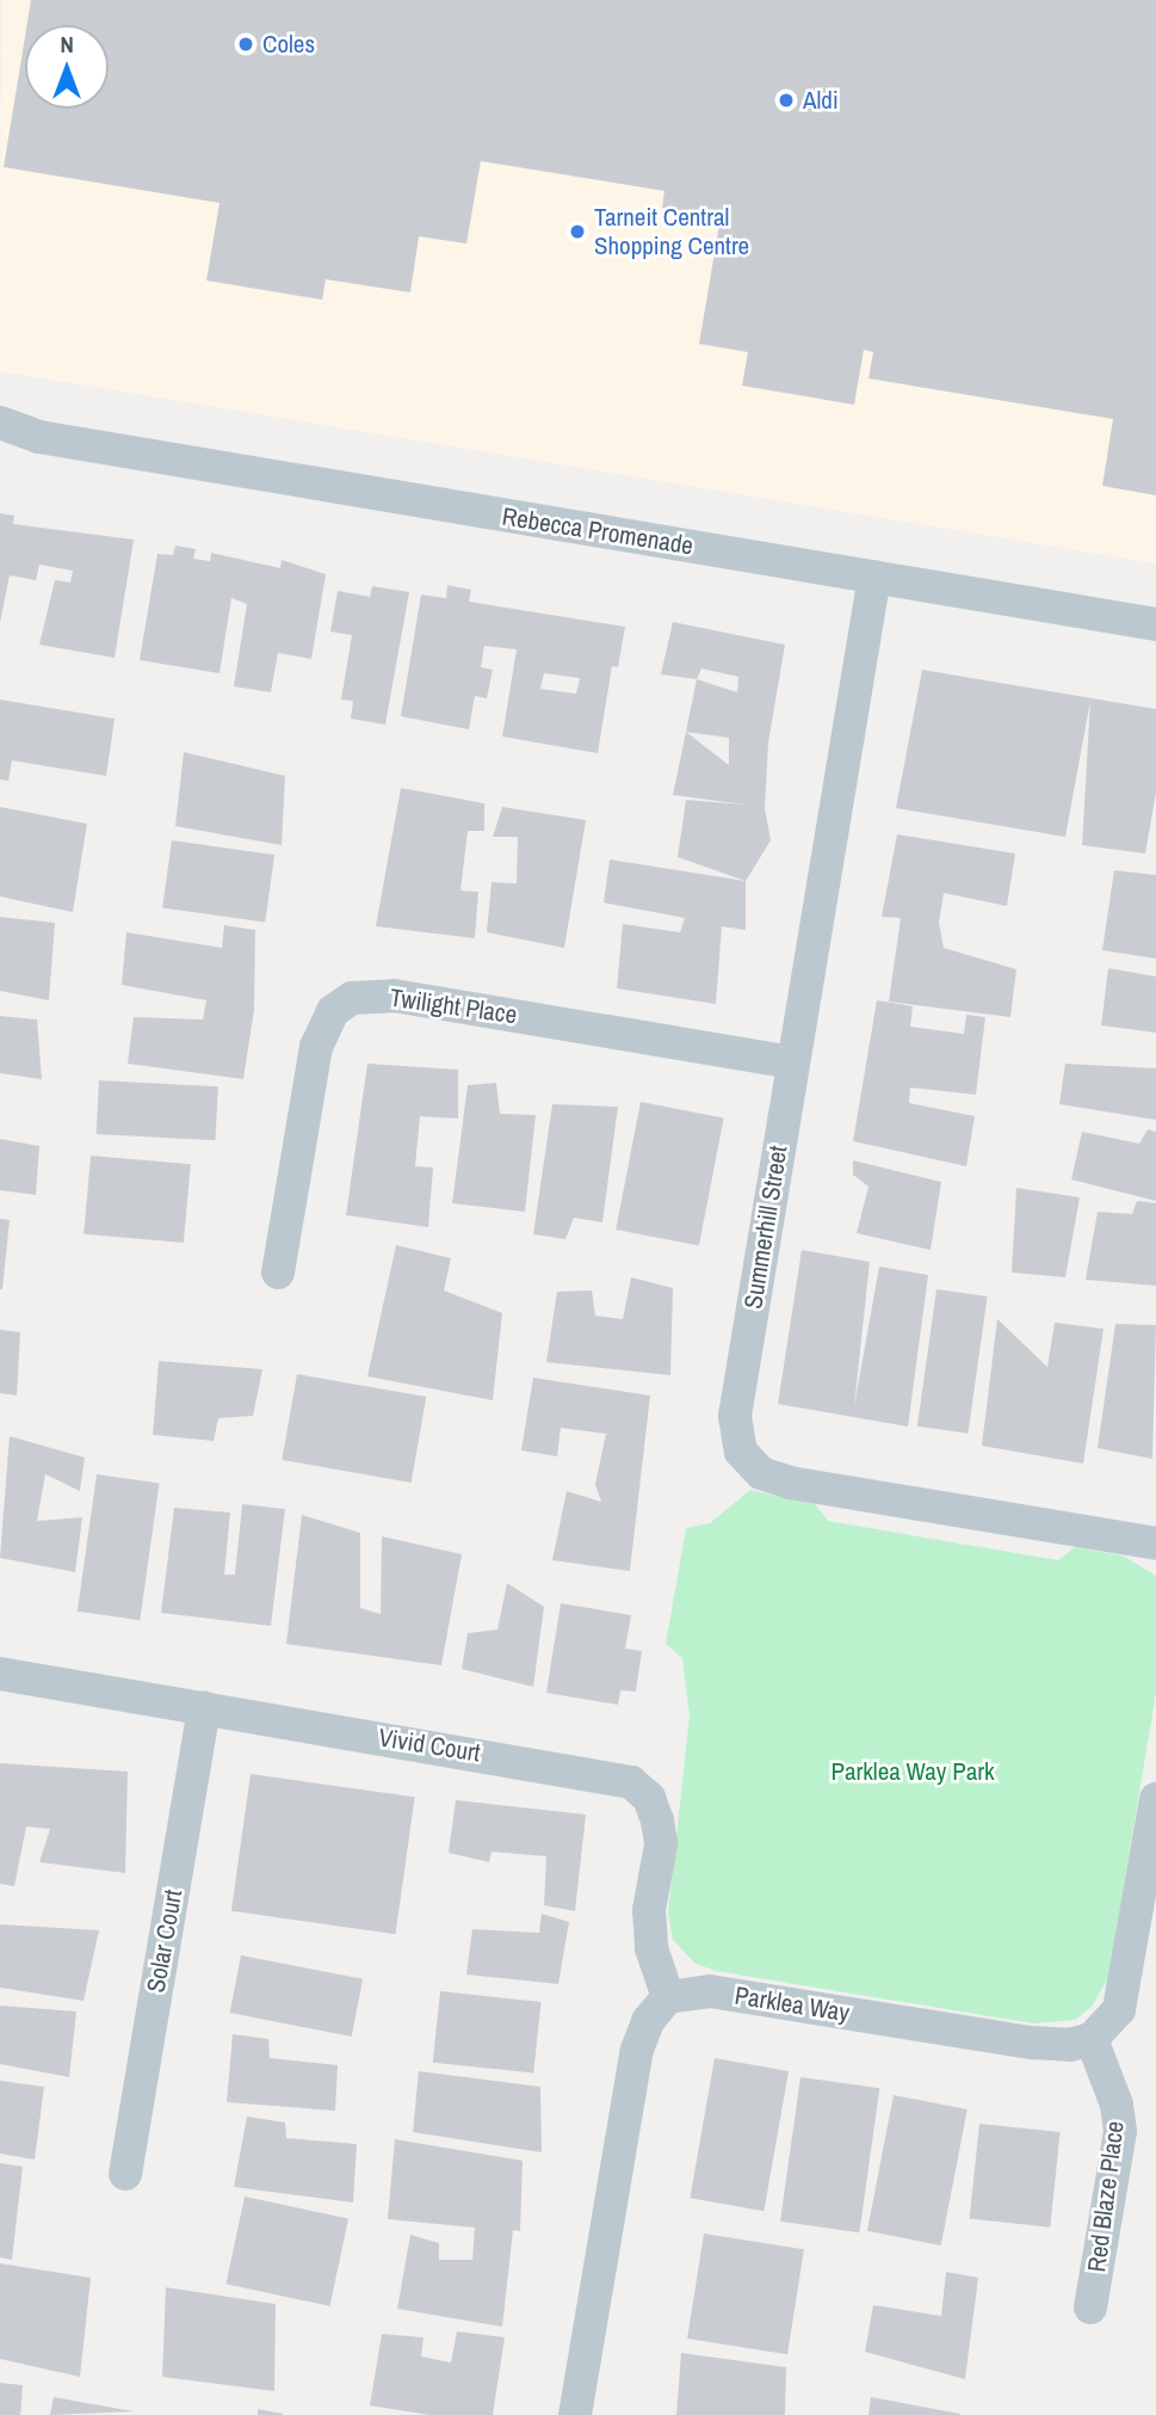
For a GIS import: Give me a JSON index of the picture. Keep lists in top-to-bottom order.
{
  "streets": {
    "street": [
      "Rebecca Promenade",
      "Twilight Place",
      "Summerhill Street",
      "Vivid Court",
      "Solar Court",
      "Parklea Way",
      "Red Blaze Place"
    ]
  },
  "crossings": [
    ["Rebecca Promenade", "Summerhill Street"],
    ["Twilight Place", "Summerhill Street"],
    ["Vivid Court", "Solar Court"],
    ["Vivid Court", "Parklea Way"],
    ["Parklea Way", "Red Blaze Place"]
  ],
  "parks": ["Parklea Way Park"],
  "places": ["Coles", "Aldi", "Tarneit Central Shopping Centre"],
  "north": "top"
}
